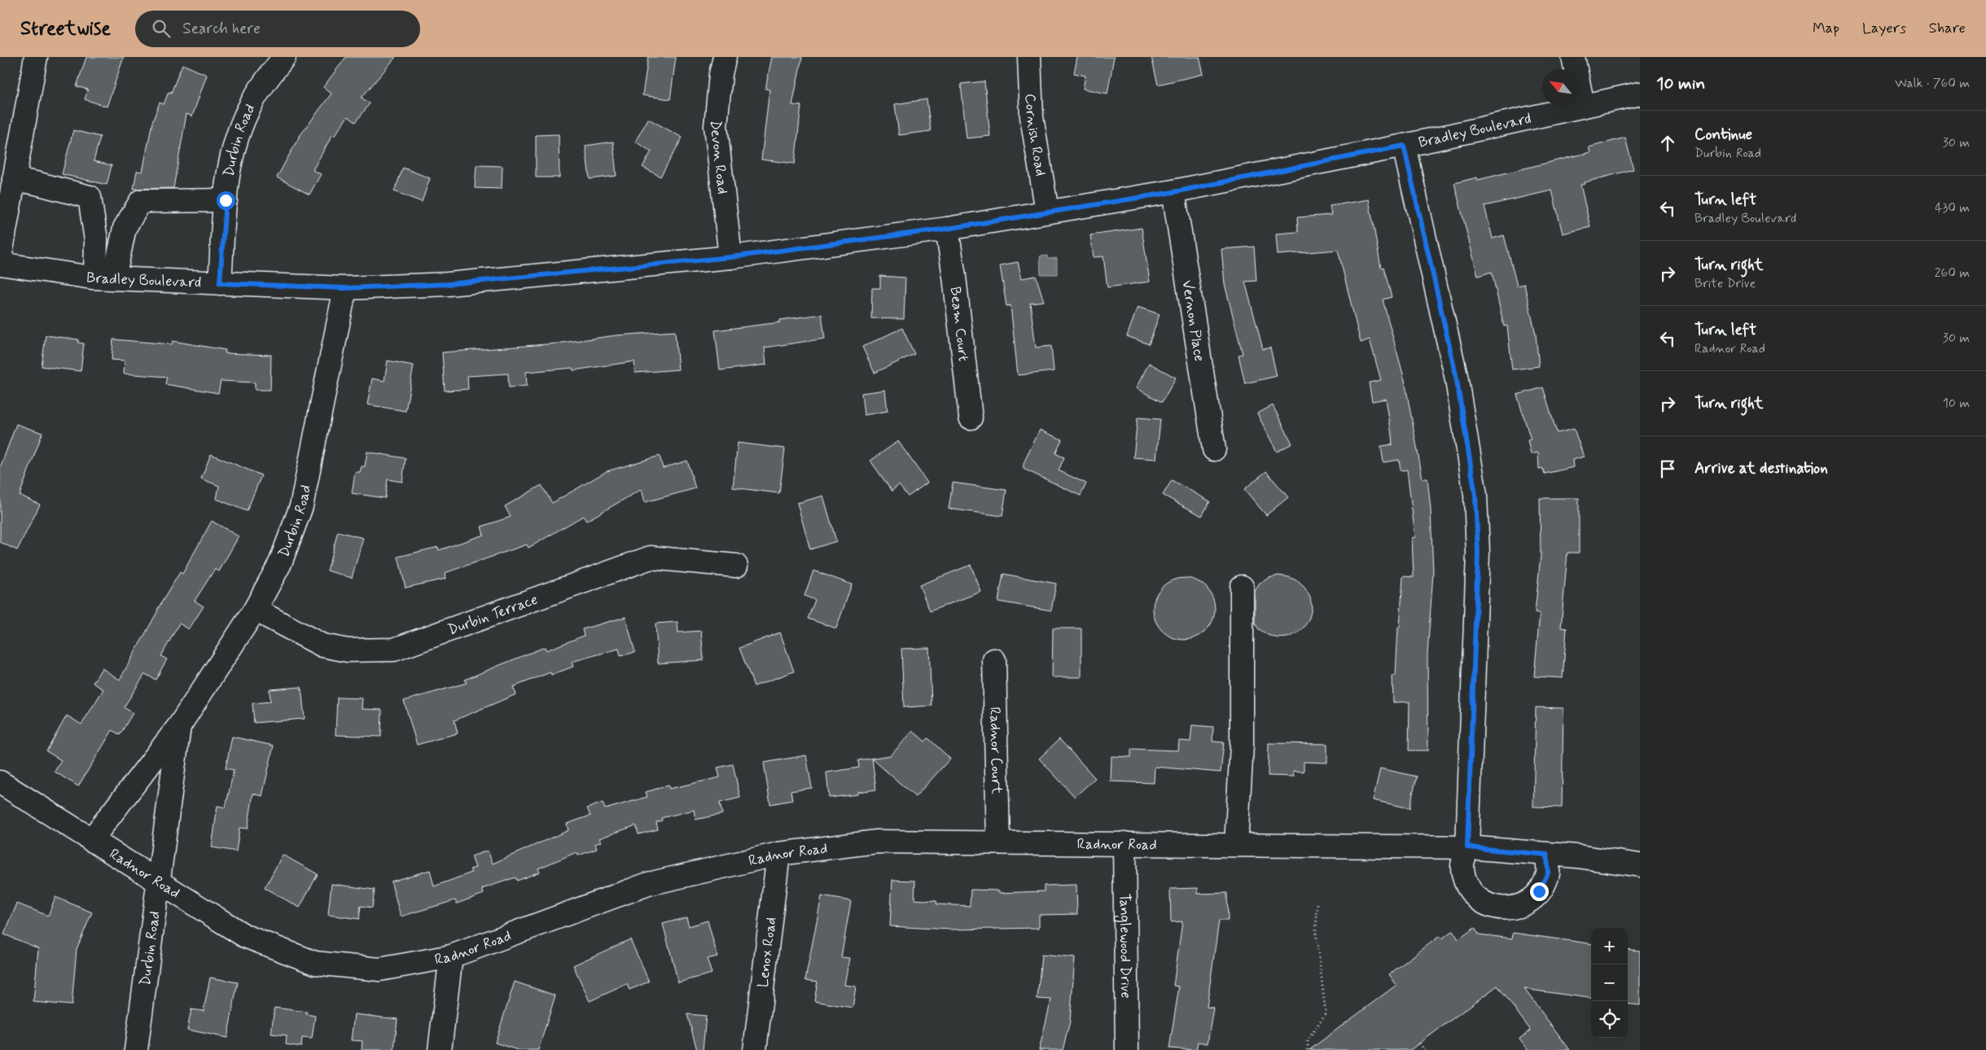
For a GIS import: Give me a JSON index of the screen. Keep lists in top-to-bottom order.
{
  "streets": {
    "street": [
      "Bradley Boulevard",
      "Cornish Road",
      "Durbin Road",
      "Devon Road",
      "Vernon Place",
      "Beam Court",
      "Durbin Terrace",
      "Radnor Court",
      "Radnor Road",
      "Tanglewood Drive",
      "Lenox Road"
    ]
  },
  "crossings": [
    ["Bradley Boulevard", "Cornish Road"],
    ["Bradley Boulevard", "Durbin Road"],
    ["Bradley Boulevard", "Devon Road"],
    ["Bradley Boulevard", "Vernon Place"],
    ["Bradley Boulevard", "Beam Court"],
    ["Durbin Road", "Durbin Terrace"],
    ["Durbin Road", "Radnor Road"],
    ["Radnor Court", "Radnor Road"],
    ["Radnor Road", "Tanglewood Drive"],
    ["Radnor Road", "Lenox Road"]
  ],
  "north": "top left",
  "page": {
    "header": "Streetwise",
    "search": "Search here",
    "nav": ["Map", "Layers", "Share"],
    "heading": ["10 min", "Walk · 760 m"],
    "list": [
      ["Continue", "Durbin Road", "30 m"],
      ["Turn left", "Bradley Boulevard", "430 m"],
      ["Turn right", "Brite Drive", "260 m"],
      ["Turn left", "Radnor Road", "30 m"],
      ["Turn right", "10 m"],
      "Arrive at destination"
    ],
    "map_buttons": ["+", "−"]
  }
}
